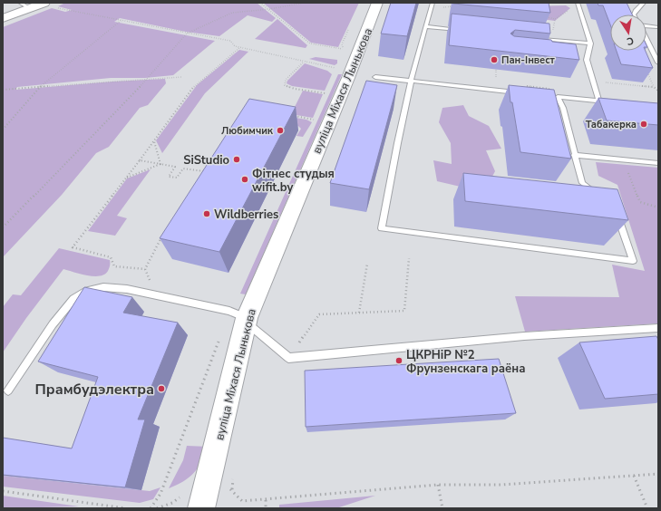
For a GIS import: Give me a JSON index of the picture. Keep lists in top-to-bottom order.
{
  "streets": {
    "street": ["вуліца Міхася Лынькова"]
  },
  "places": [
    "Пан-Інвест",
    "Табакерка",
    "Любимчик",
    "SiStudio",
    "Фітнес студыя wifit.by",
    "Wildberries",
    "ЦКРНіР №2 Фрунзенскага раёна",
    "Прамбудэлектра"
  ],
  "north": "bottom"
}
